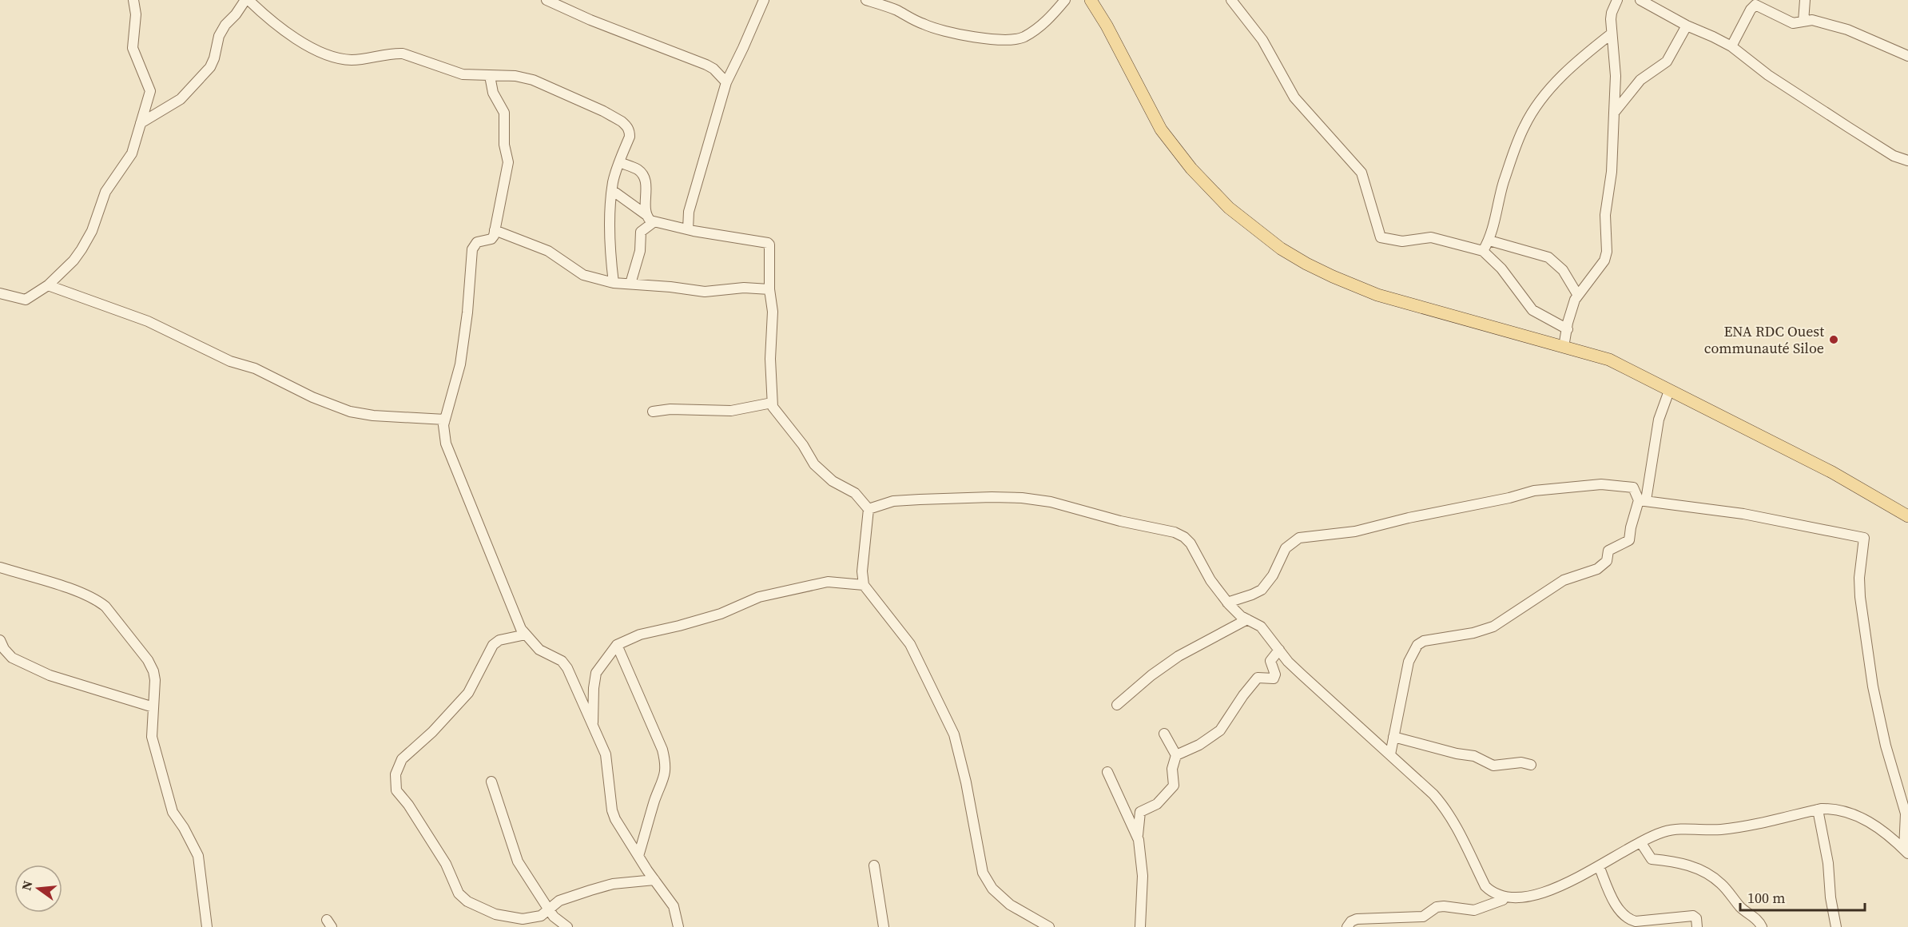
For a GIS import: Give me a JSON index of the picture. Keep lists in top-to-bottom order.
{
  "places": ["ENA RDC Ouest communauté Siloe"],
  "scale_bar": "100 m",
  "north": "left"
}
